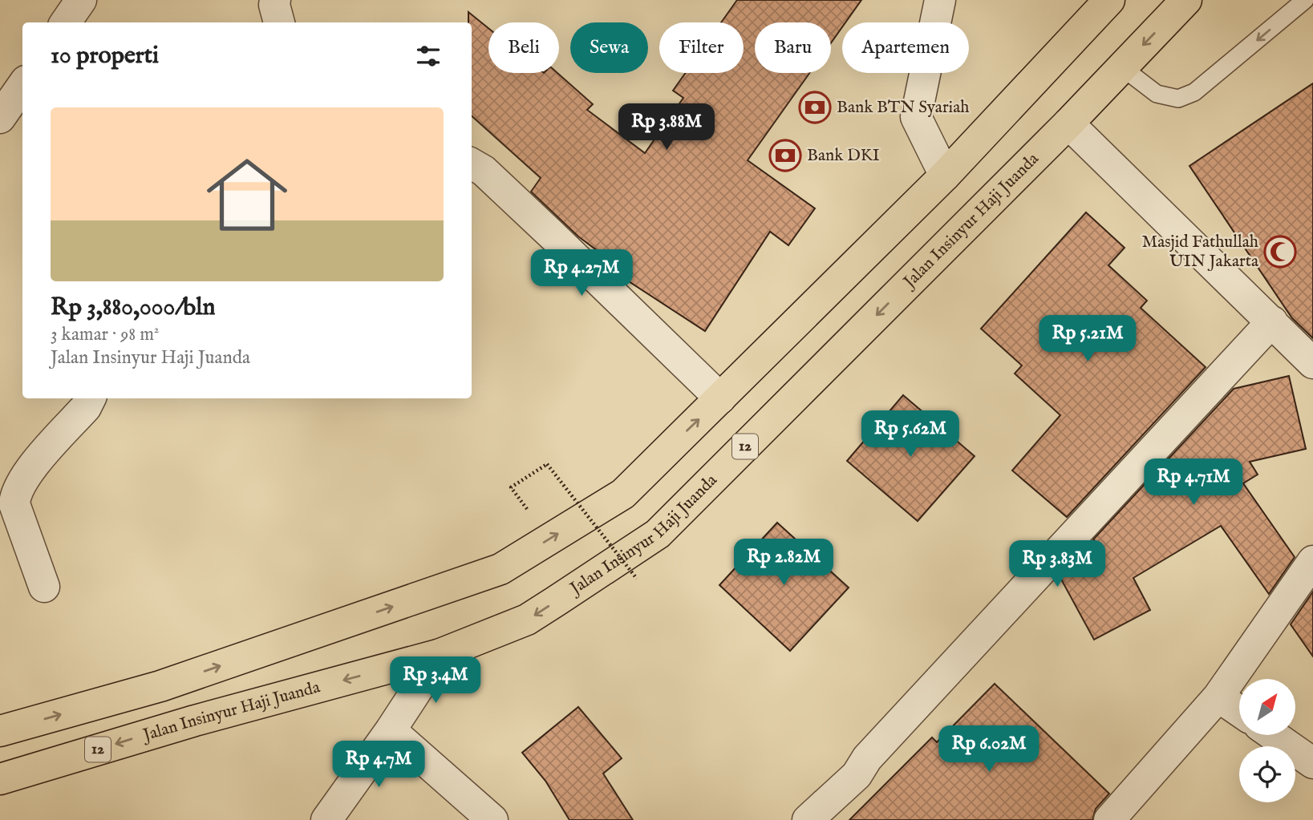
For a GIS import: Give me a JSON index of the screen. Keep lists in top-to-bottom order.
{
  "streets": {
    "highway": ["Jalan Insinyur Haji Juanda", "12"]
  },
  "places": {
    "bank": ["Bank BTN Syariah", "Bank DKI"],
    "mosque": ["Masjid Fathullah UIN Jakarta"]
  },
  "north": "top right",
  "page": {
    "chip": [
      "Beli",
      "Sewa",
      "Filter",
      "Baru",
      "Apartemen"
    ],
    "heading": "10 properti",
    "list": [
      {
        "name": "Rp 3,880,000/bln",
        "note": "3 kamar · 98 m² · Jalan Insinyur Haji Juanda"
      }
    ],
    "price": [
      "Rp 3.88M",
      "Rp 4.27M",
      "Rp 5.21M",
      "Rp 5.62M",
      "Rp 4.71M",
      "Rp 2.82M",
      "Rp 3.83M",
      "Rp 3.4M",
      "Rp 6.02M",
      "Rp 4.7M"
    ]
  }
}
